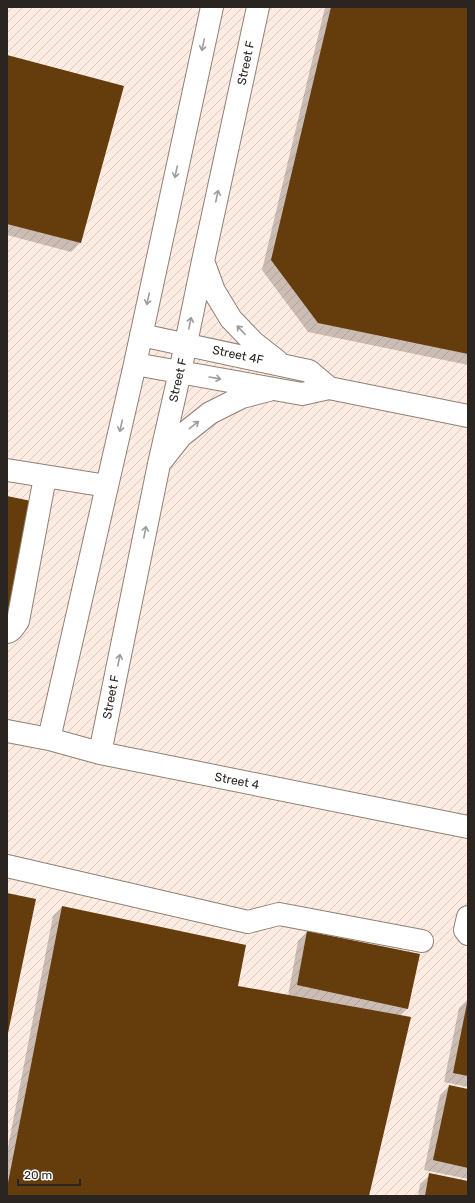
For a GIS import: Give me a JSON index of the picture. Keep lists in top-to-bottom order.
{
  "streets": {
    "street": ["Street F", "Street 4F", "Street 4"]
  },
  "crossings": [
    ["Street F", "Street 4F"],
    ["Street F", "Street 4"]
  ],
  "scale_bar": "20 m"
}
